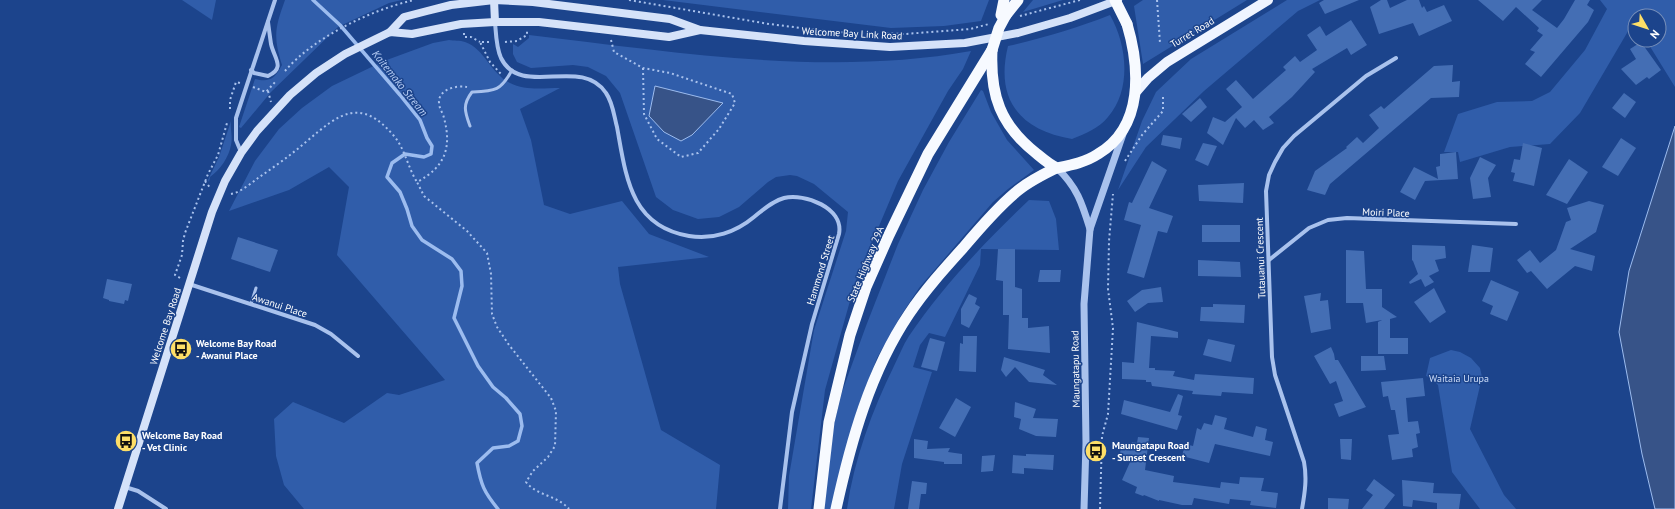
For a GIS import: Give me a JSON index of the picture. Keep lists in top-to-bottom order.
{
  "streets": {
    "highway": ["State Highway 29A"],
    "main road": ["Turret Road", "Welcome Bay Link Road", "Welcome Bay Road"],
    "street": [
      "Moiri Place",
      "Tutauanui Crescent",
      "Hammond Street",
      "Awanui Place",
      "Maungatapu Road"
    ]
  },
  "crossings": [
    ["Welcome Bay Link Road", "Welcome Bay Road"],
    ["Moiri Place", "Tutauanui Crescent"],
    ["Awanui Place", "Welcome Bay Road"]
  ],
  "water": ["Kaitemako Stream"],
  "parks": ["Waitaia Urupa"],
  "places": {
    "bus stop": ["Welcome Bay Road - Awanui Place", "Welcome Bay Road - Vet Clinic", "Maungatapu Road - Sunset Crescent"]
  },
  "north": "bottom right"
}
